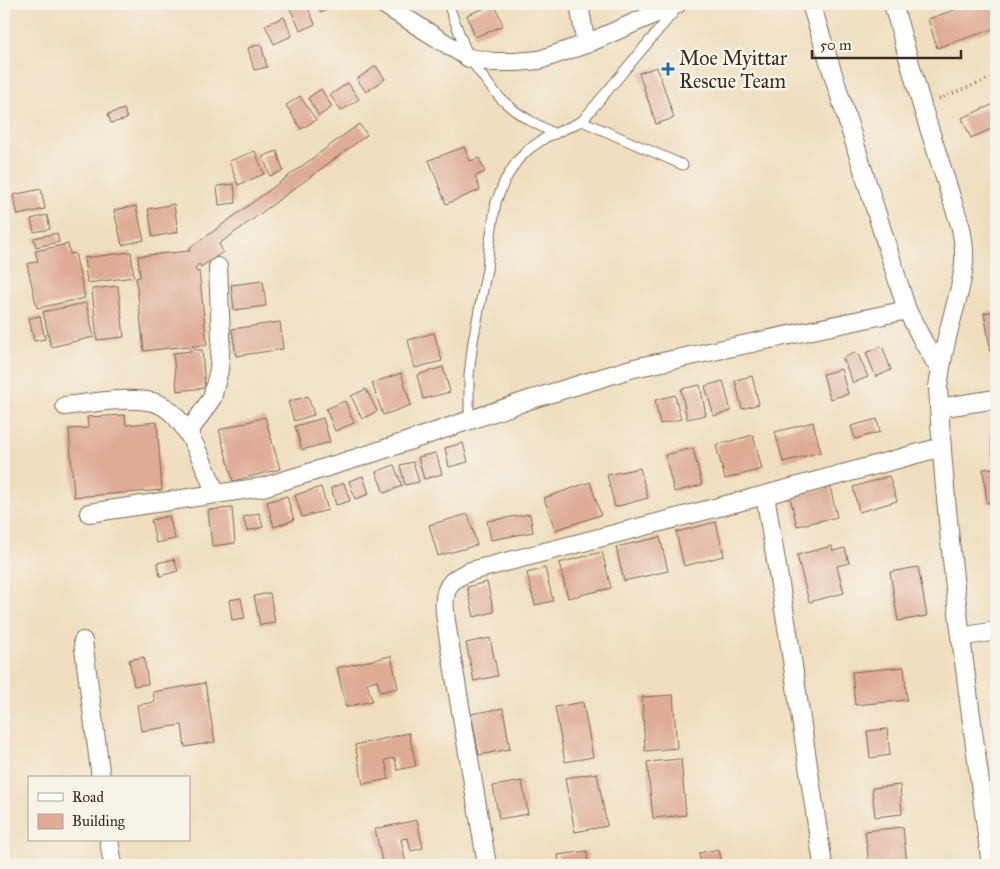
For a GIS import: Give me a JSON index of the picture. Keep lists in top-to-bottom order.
{
  "places": {
    "health": ["Moe Myittar Rescue Team"]
  },
  "legend": ["Road", "Building"],
  "scale_bar": "50 m"
}
